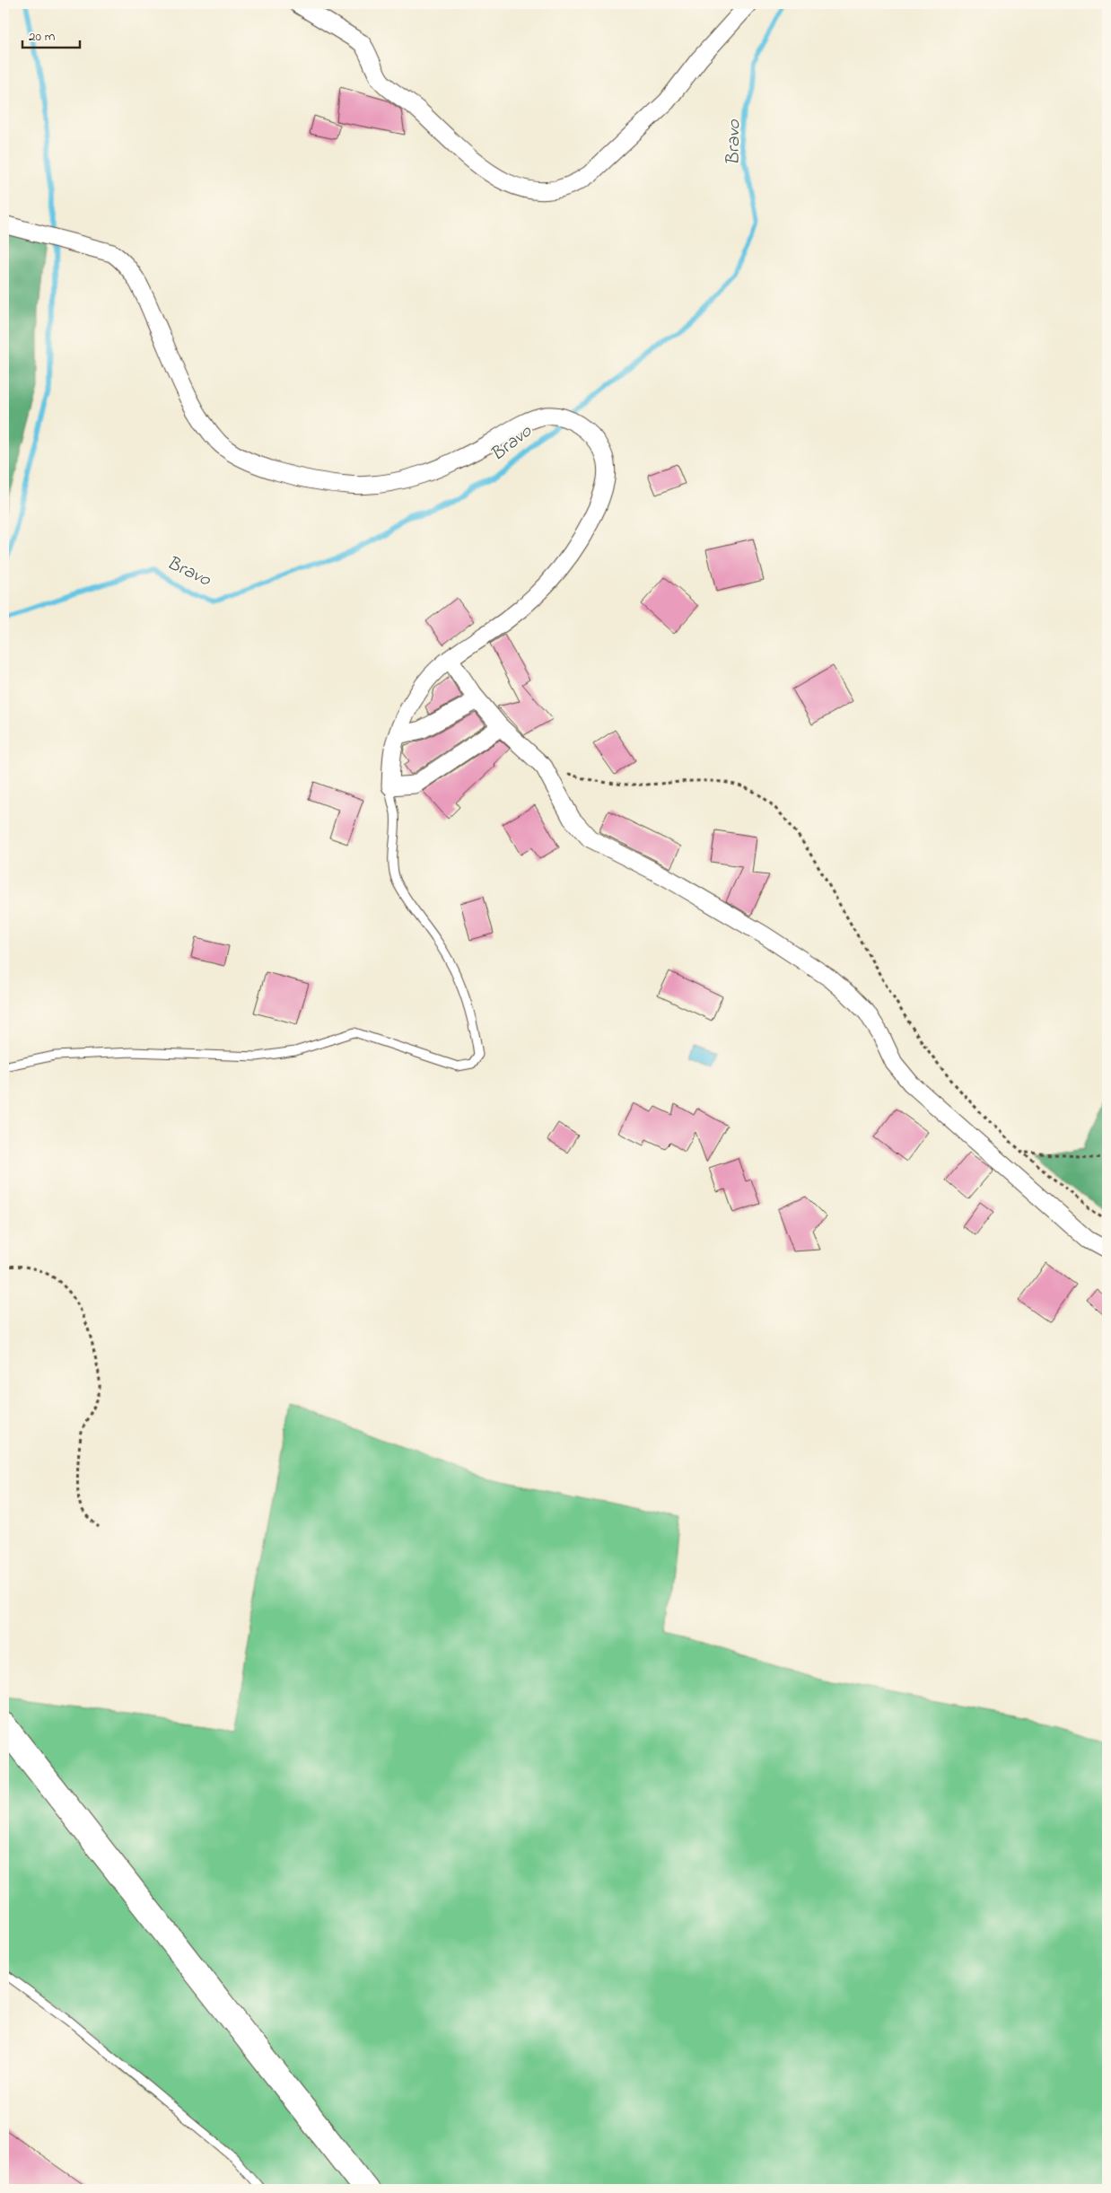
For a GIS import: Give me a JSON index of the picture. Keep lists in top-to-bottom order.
{
  "water": ["Bravo"],
  "scale_bar": "20 m"
}
